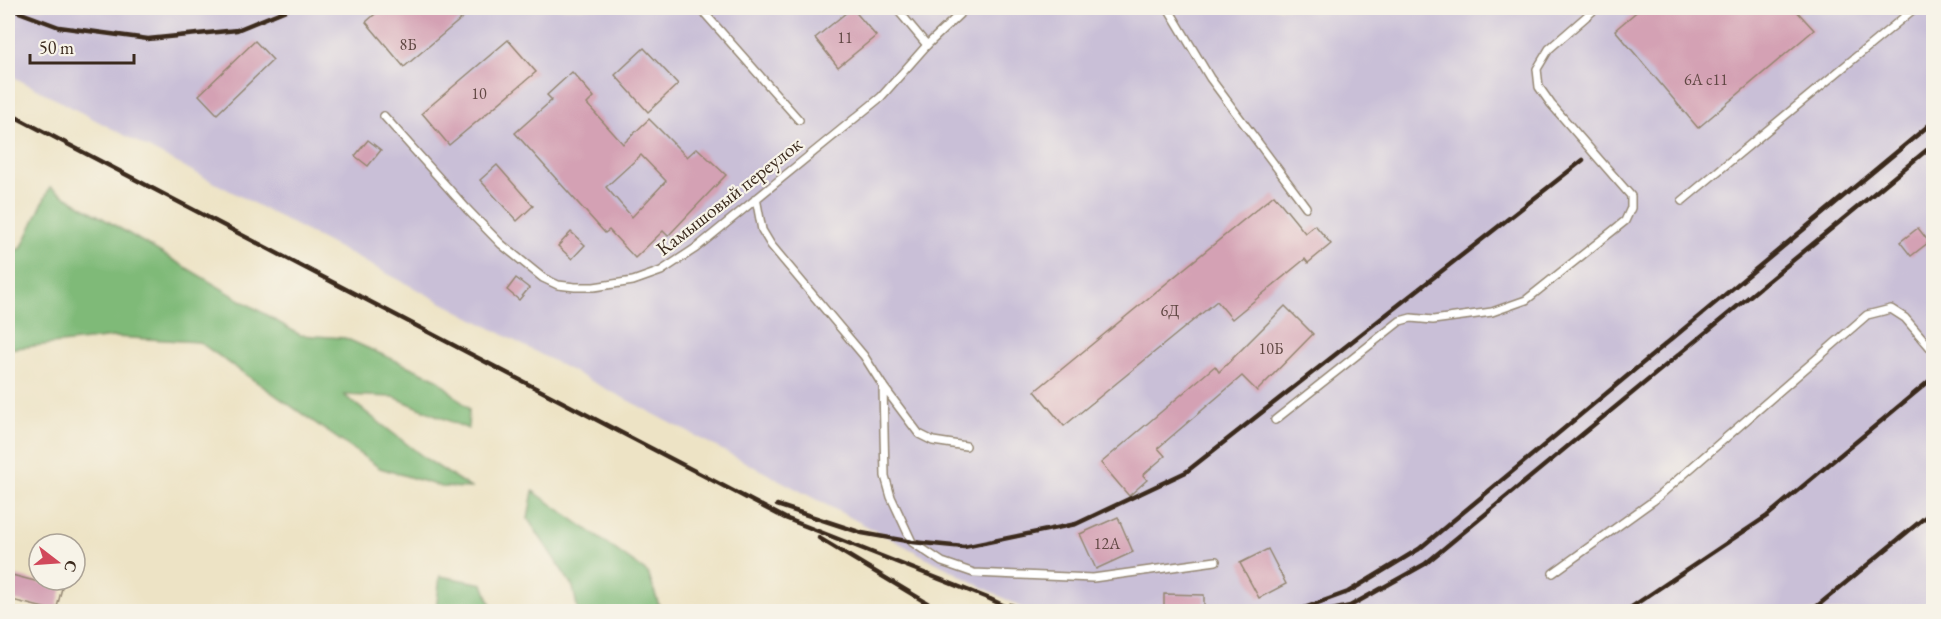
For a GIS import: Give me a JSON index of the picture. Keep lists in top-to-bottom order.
{
  "streets": {
    "lane": ["Камышовый переулок"]
  },
  "house_numbers": [
    "11",
    "8Б",
    "6А с11",
    "10",
    "6Д",
    "10Б",
    "12А"
  ],
  "scale_bar": "50 m",
  "north": "right"
}
